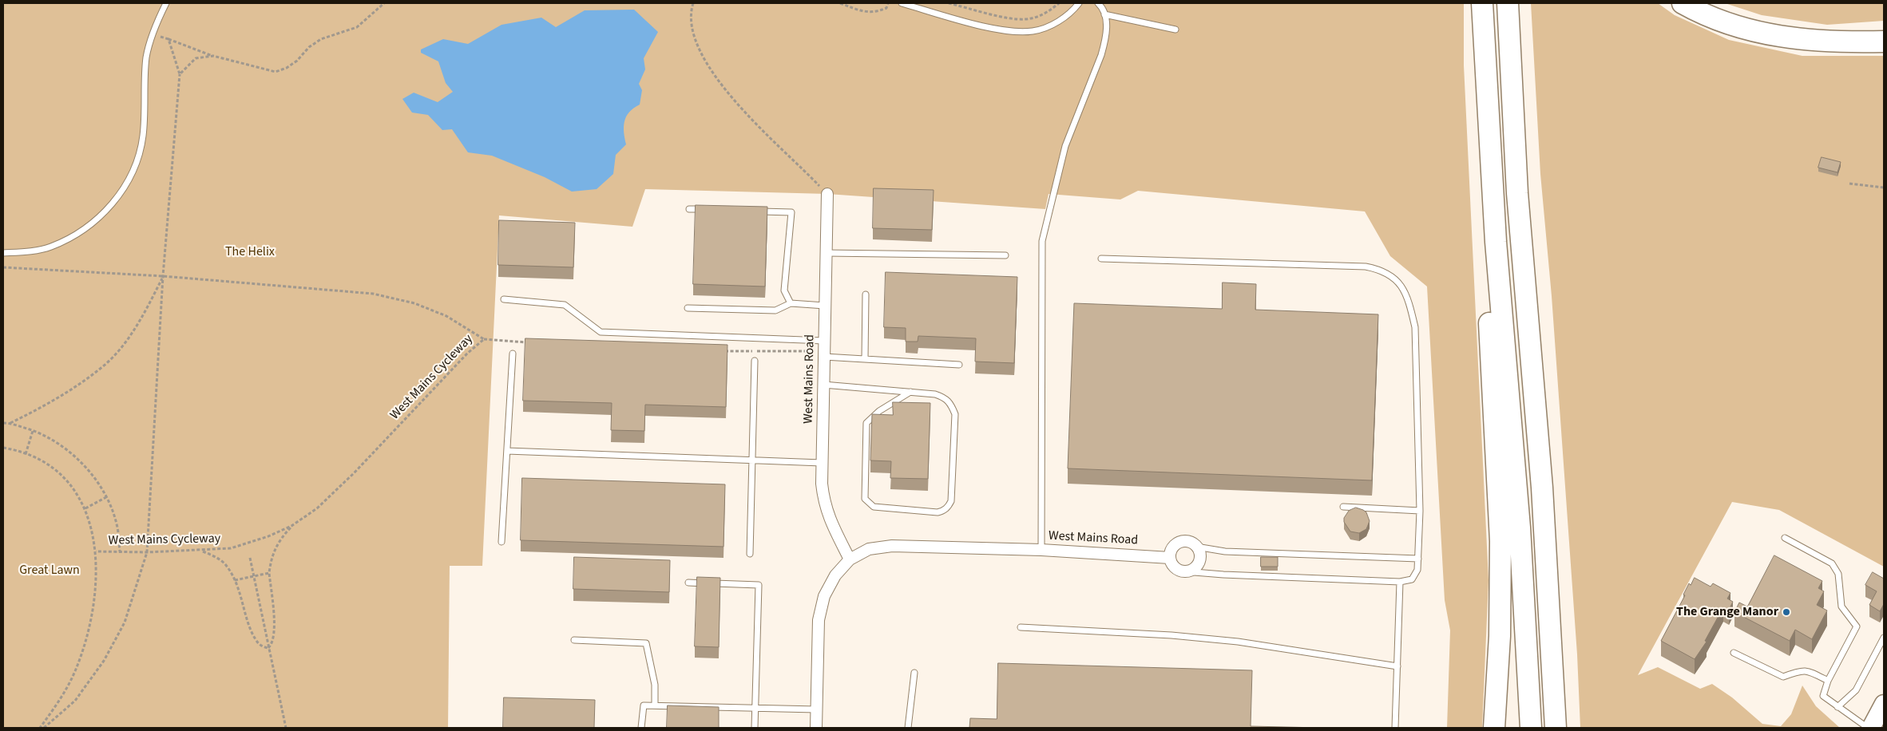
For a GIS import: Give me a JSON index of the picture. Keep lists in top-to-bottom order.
{
  "streets": {
    "street": ["West Mains Road"],
    "path": ["West Mains Cycleway"]
  },
  "parks": ["The Helix", "Great Lawn"],
  "places": ["The Grange Manor"]
}
